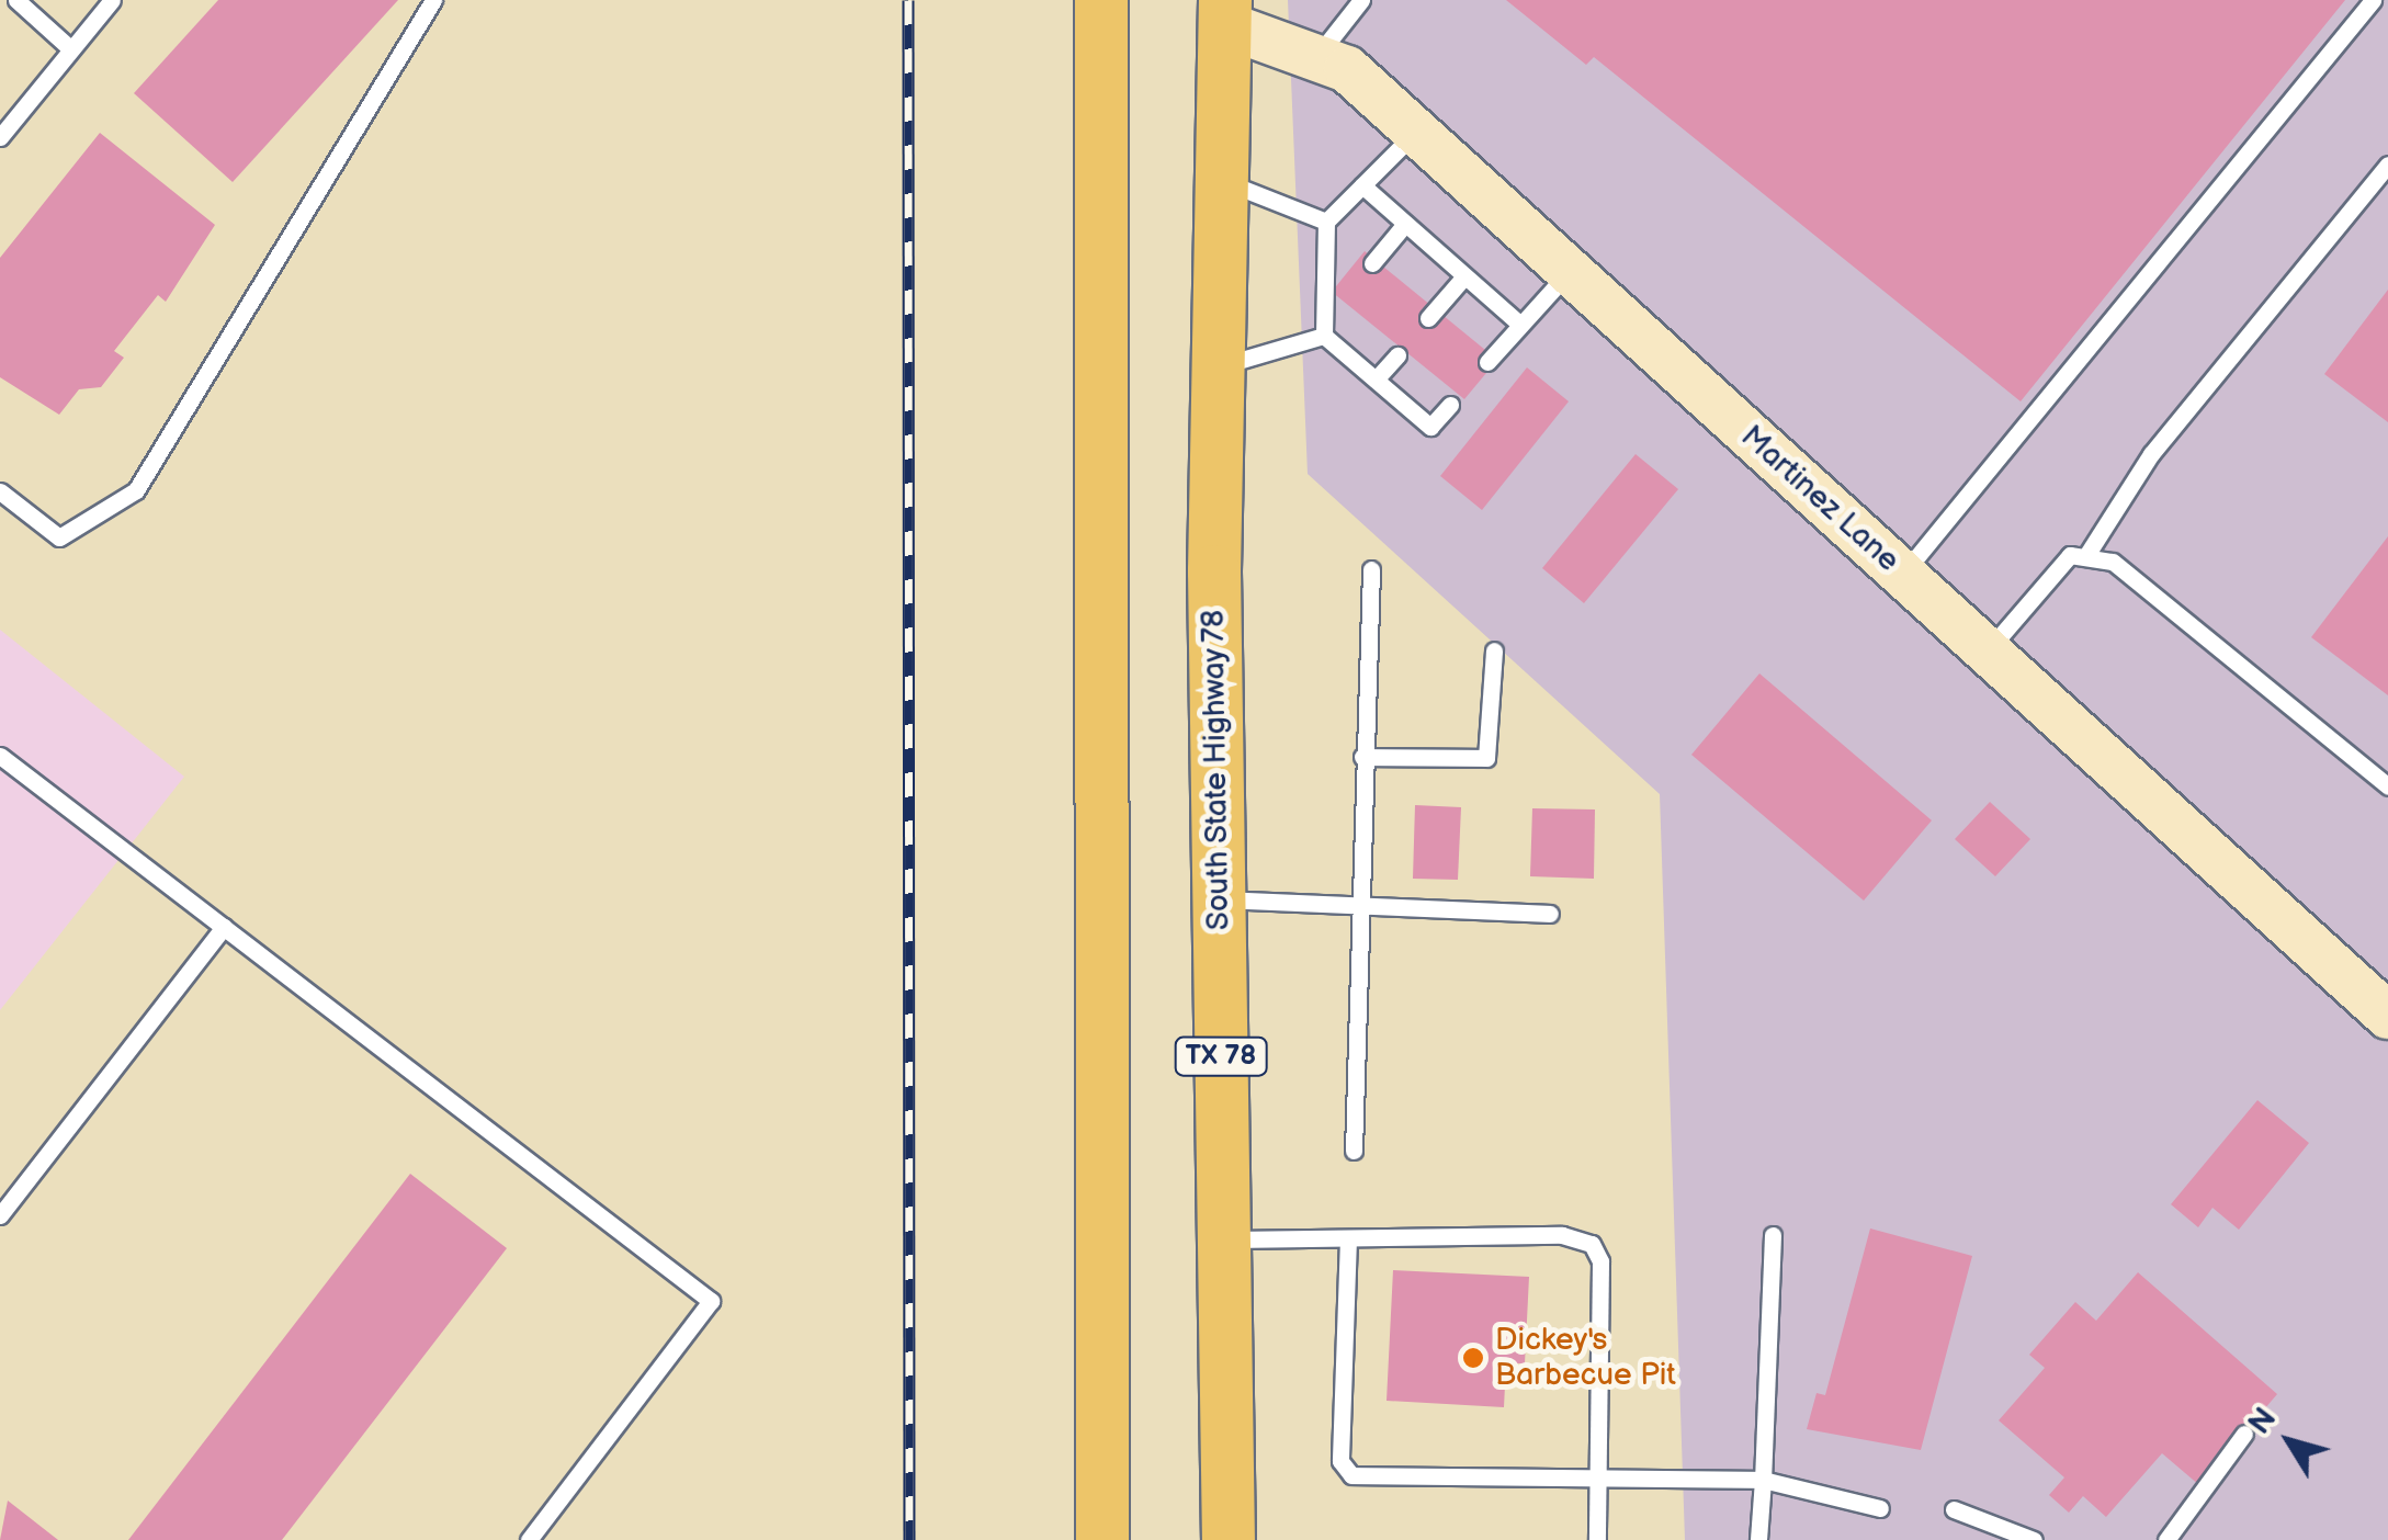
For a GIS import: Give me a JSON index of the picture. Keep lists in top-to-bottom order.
{
  "streets": {
    "main road": ["South State Highway 78", "TX 78"],
    "street": ["Martinez Lane"]
  },
  "crossings": [
    ["Martinez Lane", "South State Highway 78"]
  ],
  "places": ["Dickey's Barbecue Pit"],
  "north": "top left"
}
